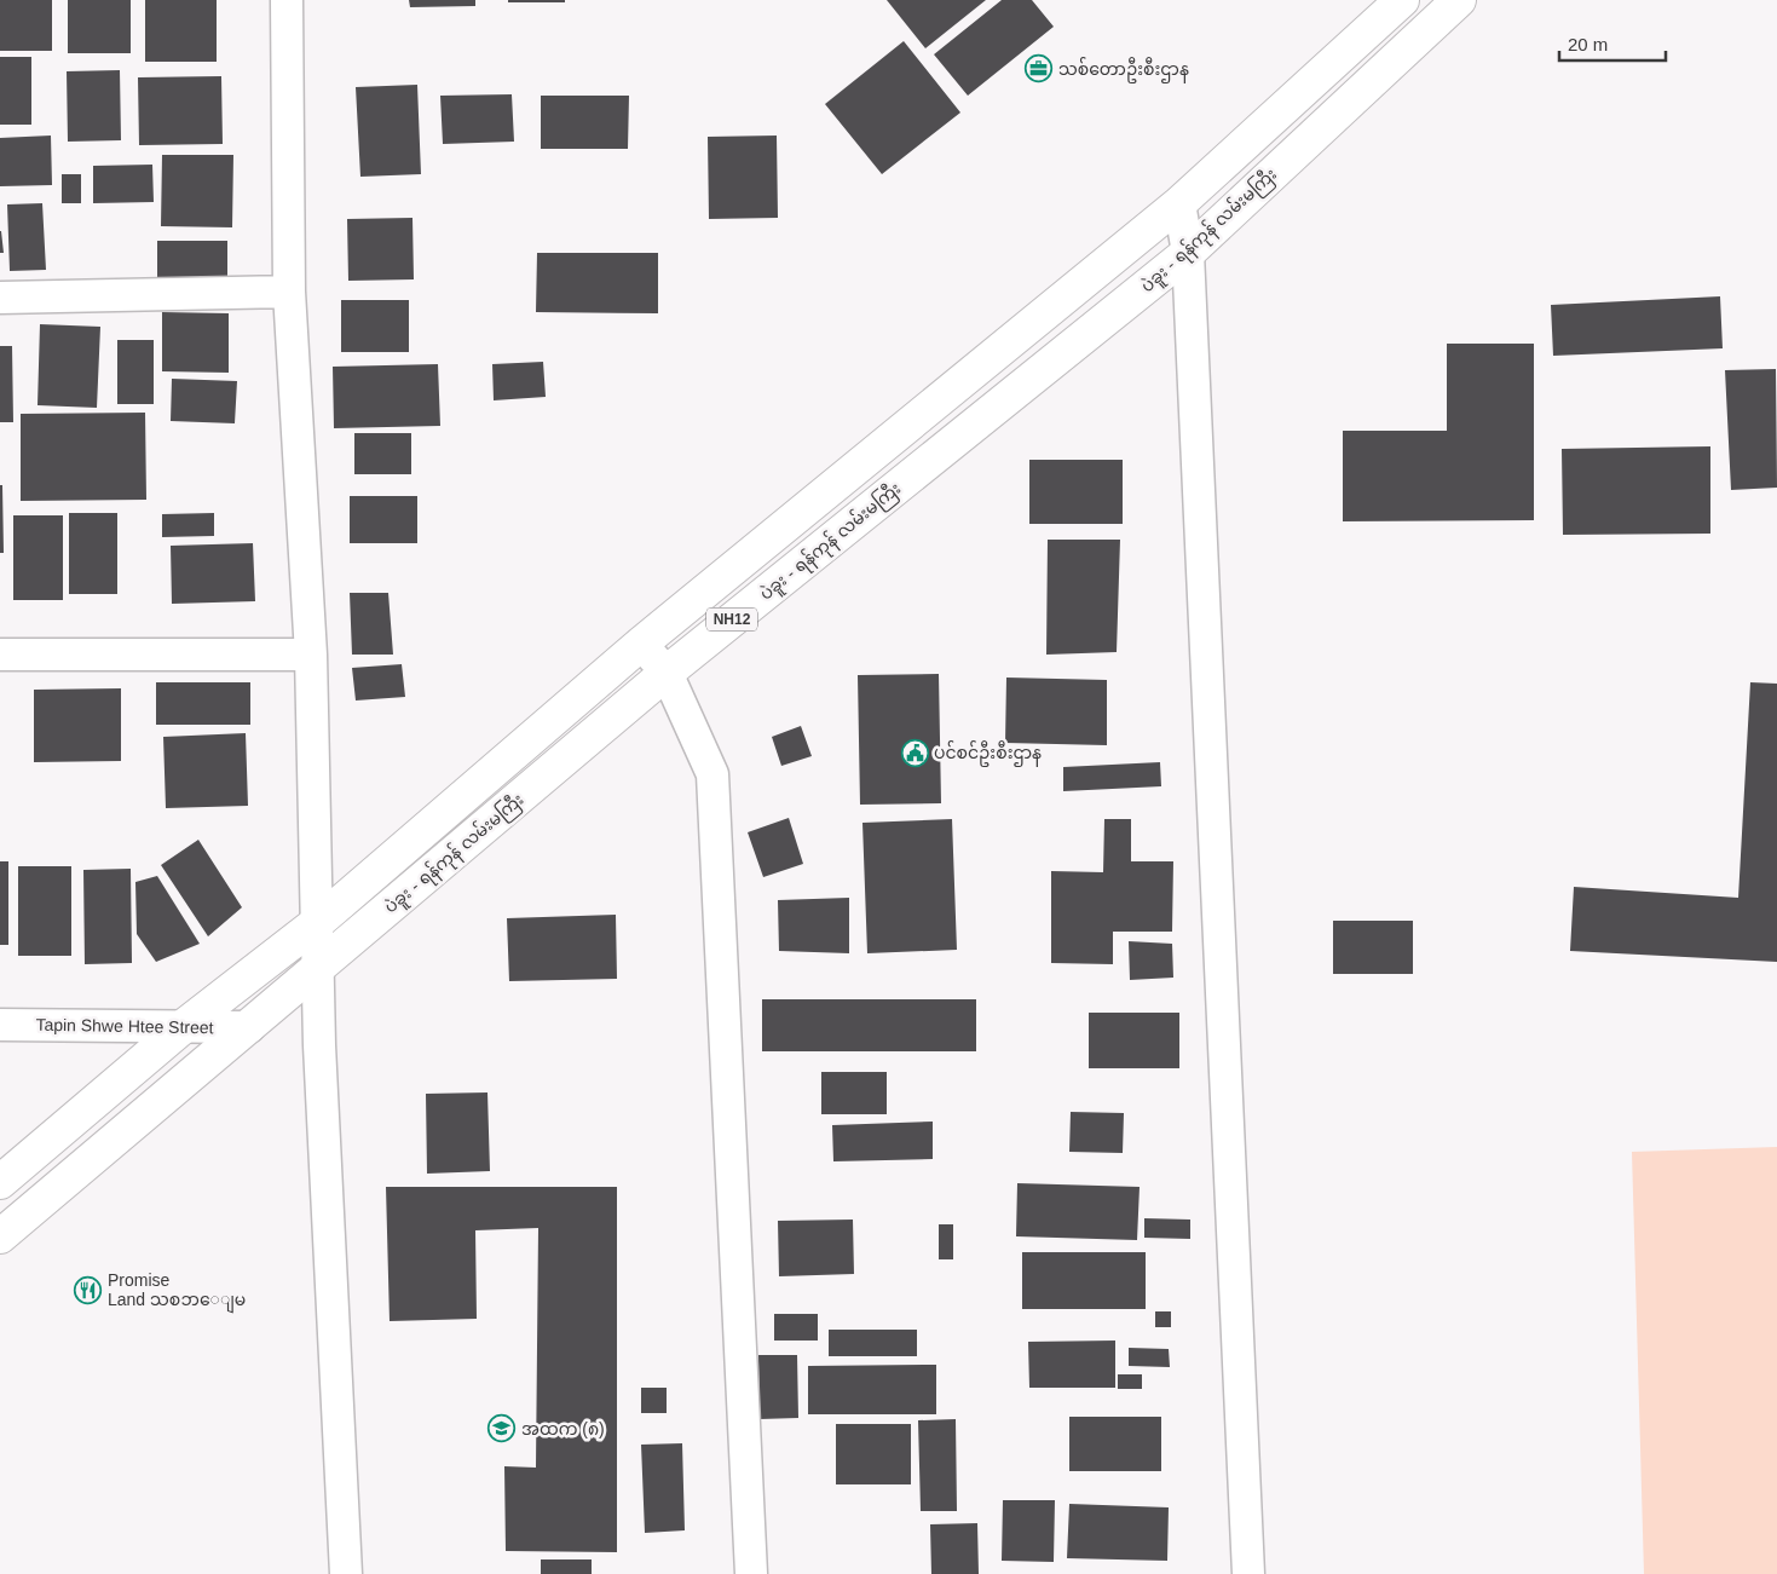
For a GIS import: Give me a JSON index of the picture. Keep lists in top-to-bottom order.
{
  "streets": {
    "highway": ["ပဲခူး - ရန်ကုန် လမ်းမကြီး", "NH12"],
    "street": ["Tapin Shwe Htee Street"]
  },
  "crossings": [
    ["ပဲခူး - ရန်ကုန် လမ်းမကြီး", "Tapin Shwe Htee Street"]
  ],
  "places": {
    "office": ["သစ်တောဦးစီးဌာန"],
    "public building": ["ပင်စင်ဦးစီးဌာန"],
    "restaurant": ["Promise Land သစၥာေျမ"],
    "school or university": ["အထက (၈)"]
  },
  "scale_bar": "20 m"
}
